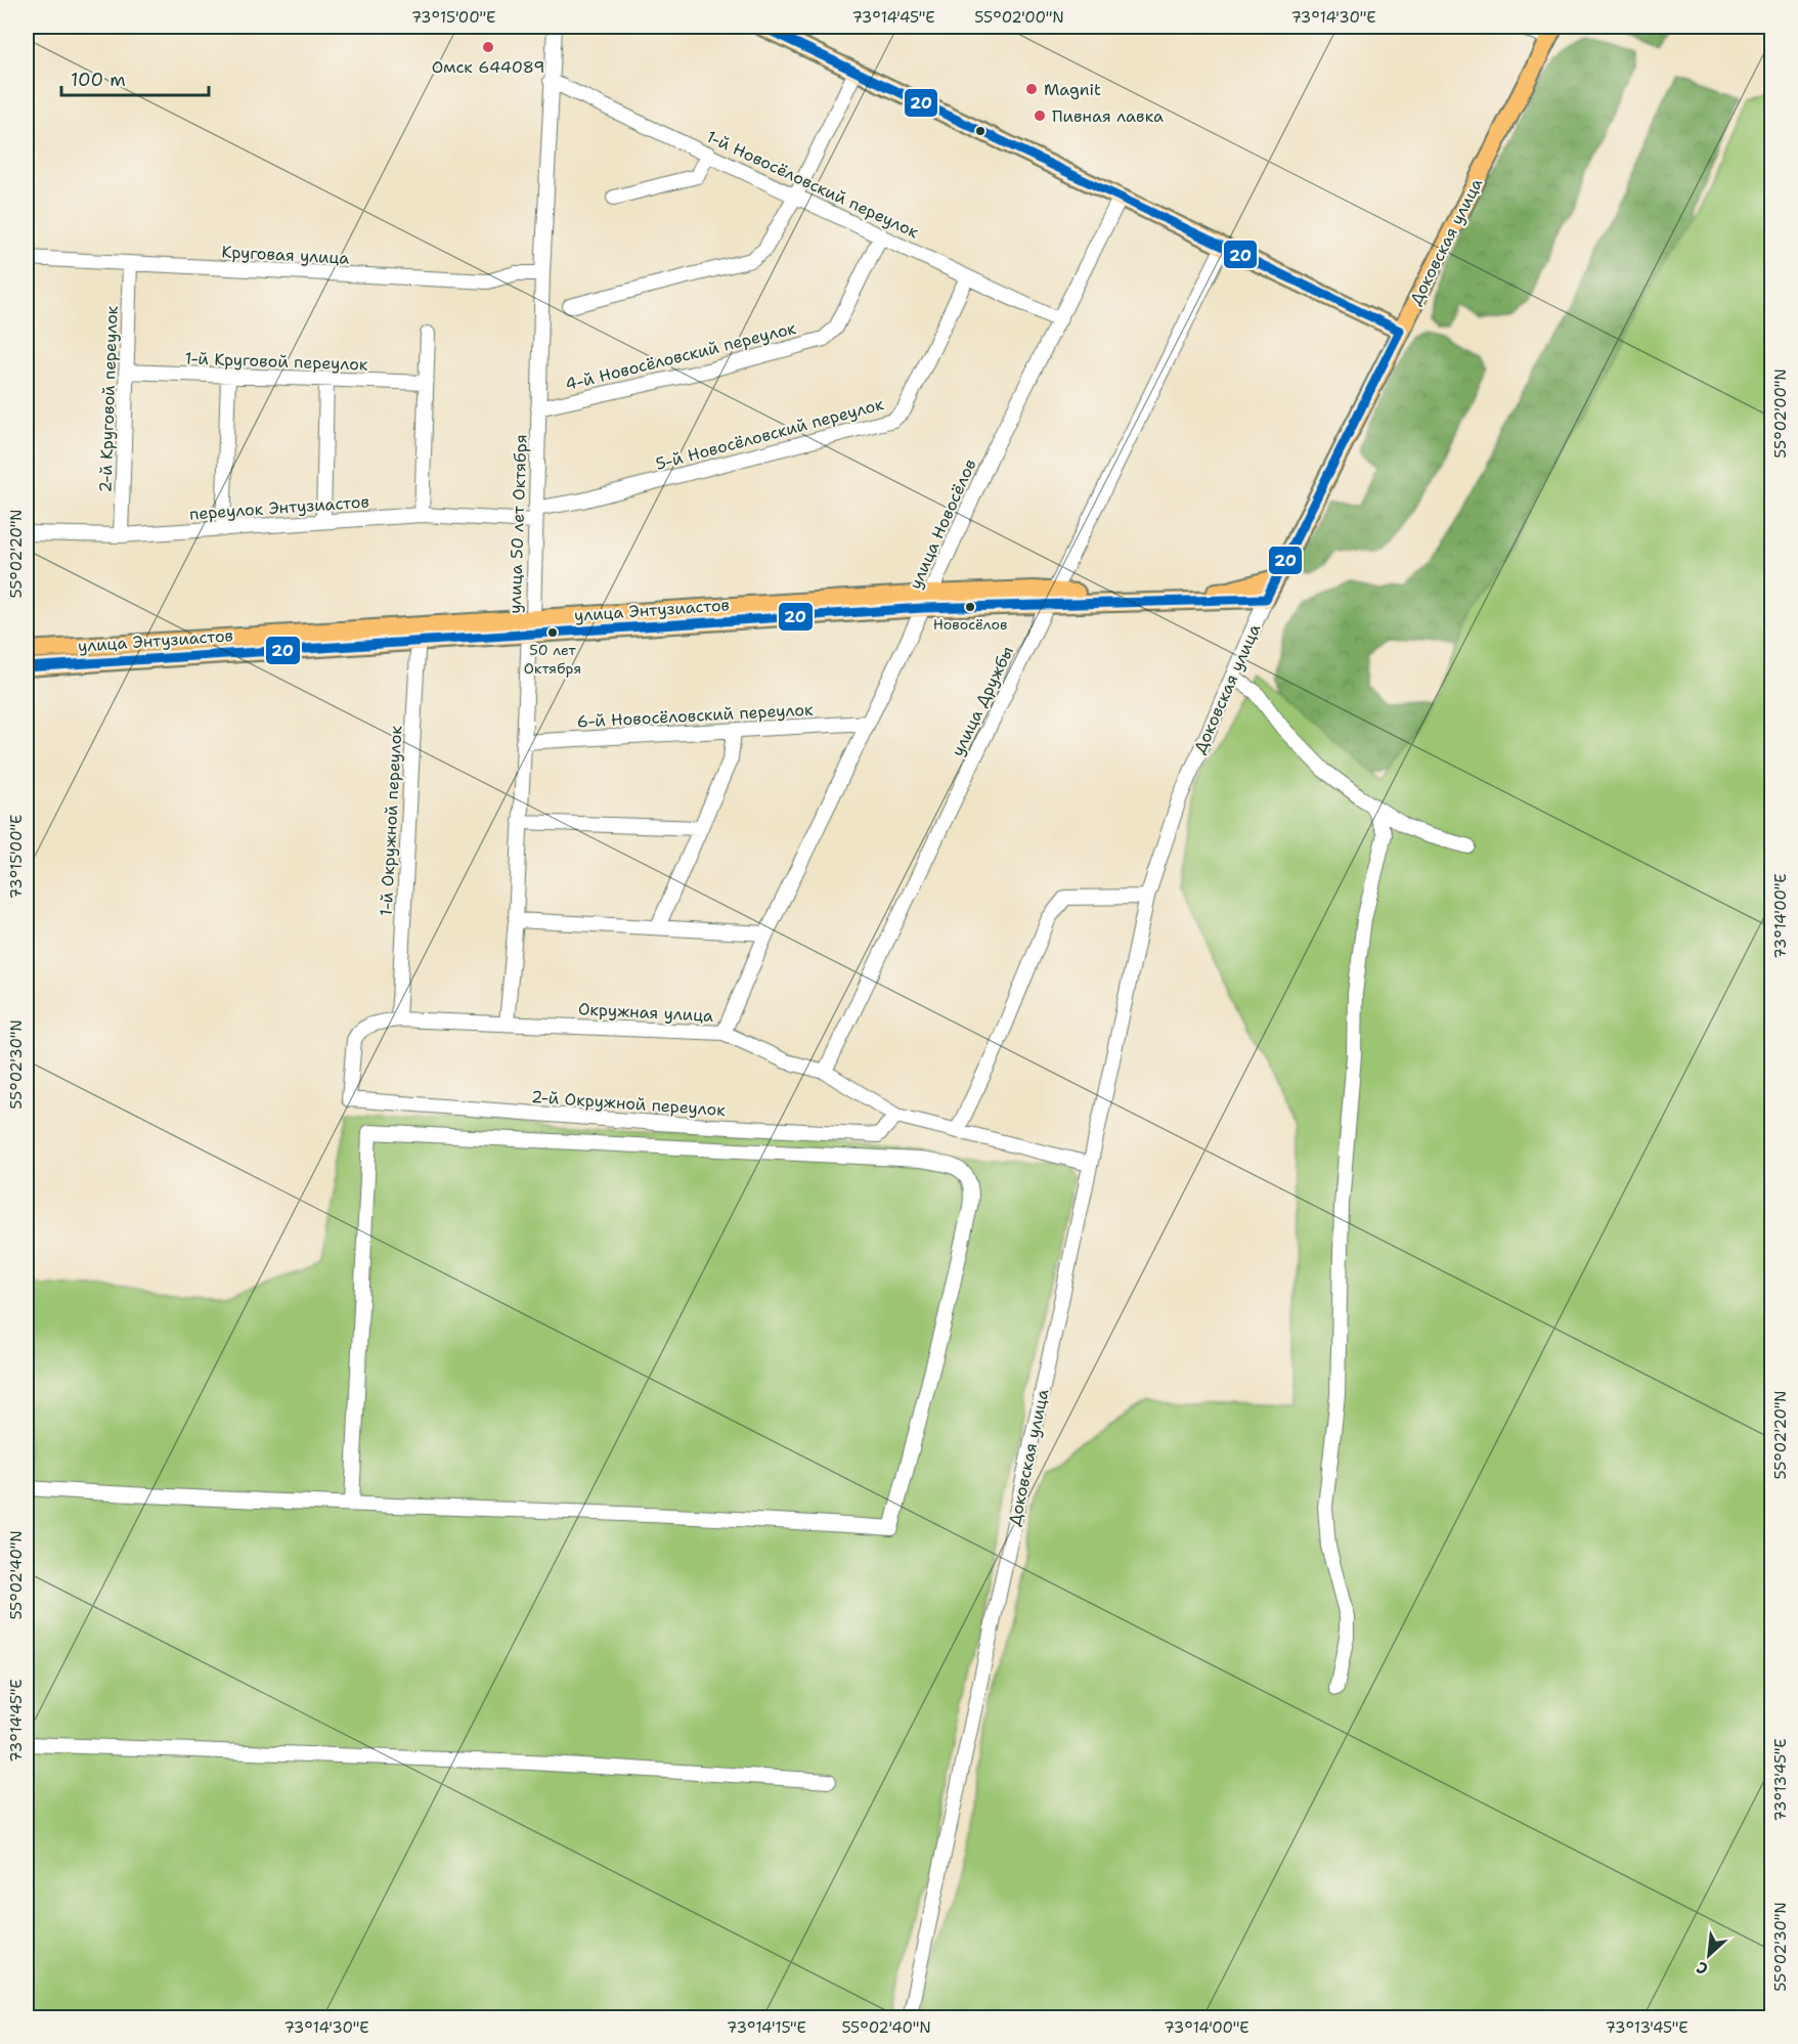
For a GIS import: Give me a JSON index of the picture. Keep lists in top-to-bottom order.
{
  "streets": {
    "main road": ["Доковская улица", "улица Энтузиастов"],
    "street": [
      "1-й Новосёловский переулок",
      "Круговая улица",
      "4-й Новосёловский переулок",
      "1-й Круговой переулок",
      "2-й Круговой переулок",
      "5-й Новосёловский переулок",
      "переулок Энтузиастов",
      "улица 50 лет Октября",
      "улица Новосёлов",
      "улица Дружбы",
      "6-й Новосёловский переулок",
      "1-й Окружной переулок",
      "Окружная улица",
      "2-й Окружной переулок"
    ]
  },
  "crossings": [
    ["1-й Новосёловский переулок", "4-й Новосёловский переулок"],
    ["1-й Новосёловский переулок", "5-й Новосёловский переулок"],
    ["1-й Новосёловский переулок", "улица 50 лет Октября"],
    ["1-й Новосёловский переулок", "улица Новосёлов"],
    ["Доковская улица", "улица Энтузиастов"],
    ["Доковская улица", "Окружная улица"],
    ["Круговая улица", "2-й Круговой переулок"],
    ["Круговая улица", "улица 50 лет Октября"],
    ["4-й Новосёловский переулок", "улица 50 лет Октября"],
    ["1-й Круговой переулок", "2-й Круговой переулок"],
    ["2-й Круговой переулок", "переулок Энтузиастов"],
    ["5-й Новосёловский переулок", "переулок Энтузиастов"],
    ["5-й Новосёловский переулок", "улица 50 лет Октября"],
    ["переулок Энтузиастов", "улица 50 лет Октября"],
    ["улица 50 лет Октября", "улица Энтузиастов"],
    ["улица 50 лет Октября", "6-й Новосёловский переулок"],
    ["улица 50 лет Октября", "Окружная улица"],
    ["улица Новосёлов", "улица Энтузиастов"],
    ["улица Новосёлов", "6-й Новосёловский переулок"],
    ["улица Новосёлов", "Окружная улица"],
    ["улица Энтузиастов", "улица Дружбы"],
    ["улица Энтузиастов", "1-й Окружной переулок"],
    ["улица Дружбы", "Окружная улица"],
    ["1-й Окружной переулок", "Окружная улица"],
    ["Окружная улица", "2-й Окружной переулок"]
  ],
  "places": [
    "Омск 644089",
    "Magnit",
    "Пивная лавка",
    "Новосёлов",
    "50 лет Октября"
  ],
  "lines": ["transit line 20"],
  "scale_bar": "100 m",
  "north": "bottom left",
  "coordinates": [
    "73°15'00\"E",
    "73°14'45\"E",
    "55°02'00\"N",
    "73°14'30\"E",
    "55°02'20\"N",
    "73°14'00\"E",
    "55°02'30\"N",
    "55°02'40\"N",
    "73°13'45\"E",
    "73°14'15\"E"
  ]
}
